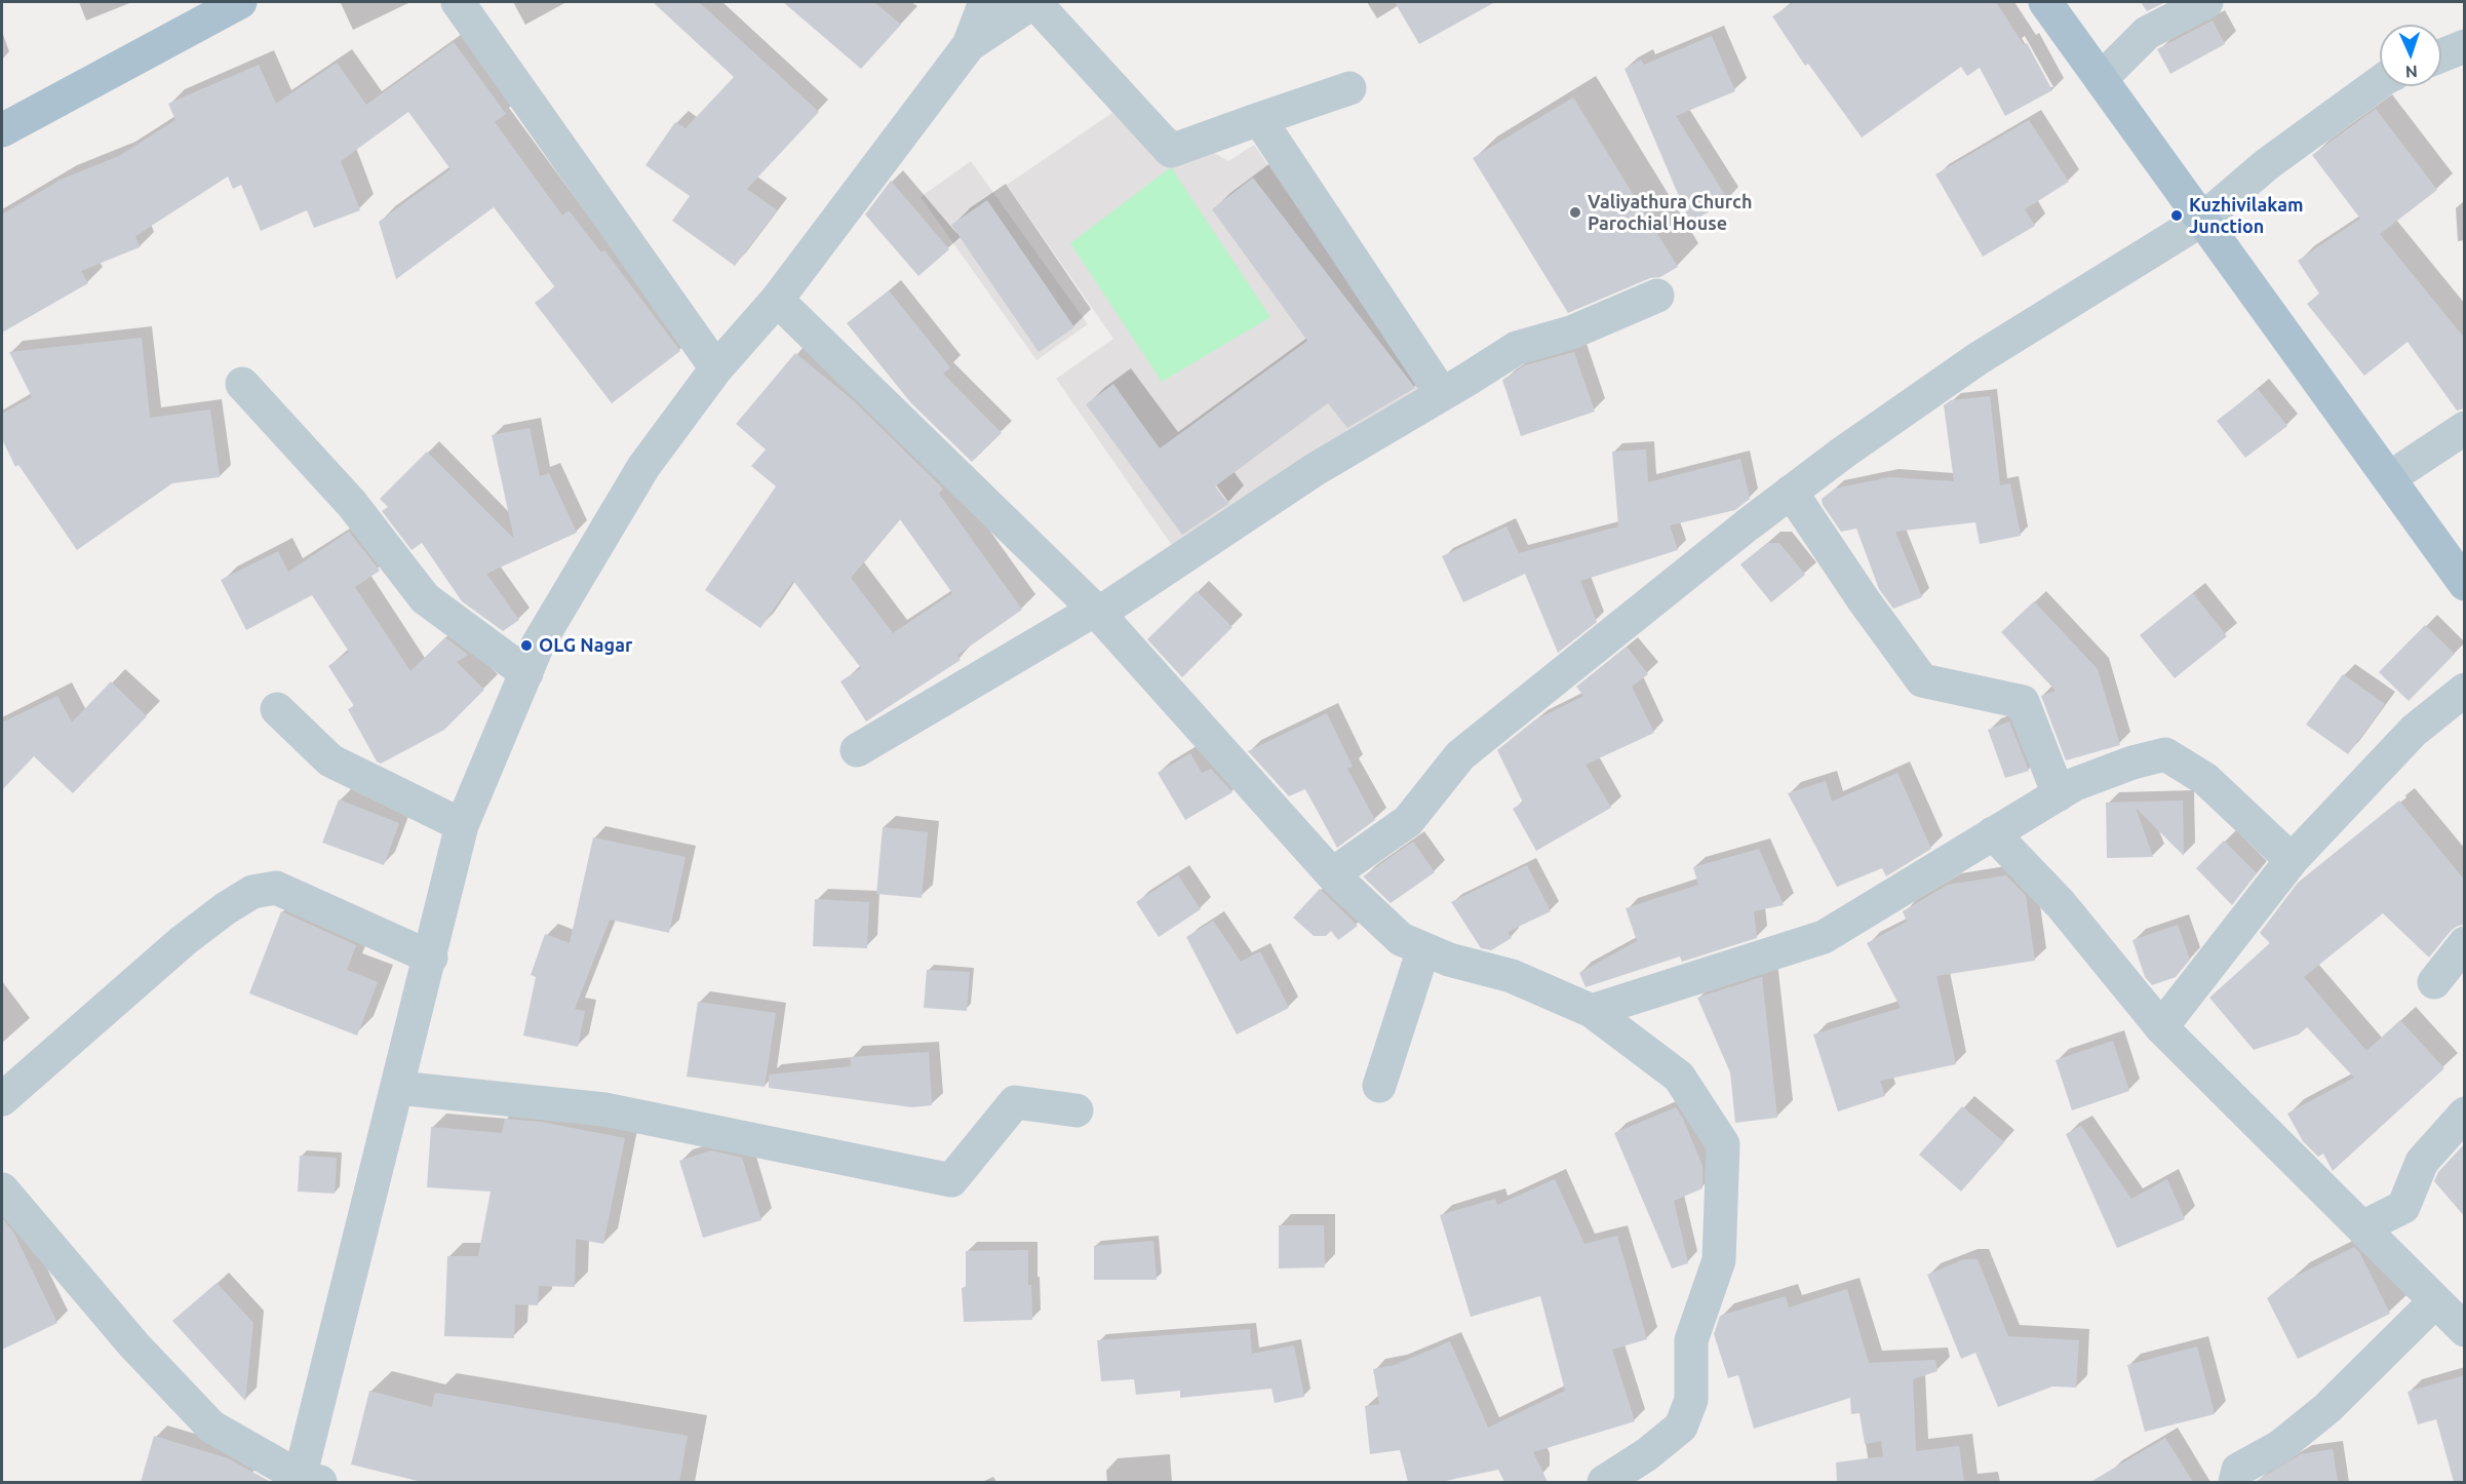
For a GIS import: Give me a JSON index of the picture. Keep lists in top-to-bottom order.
{
  "places": ["Valiyathura Church Parochial House", "Kuzhivilakam Junction", "OLG Nagar"],
  "north": "bottom"
}
